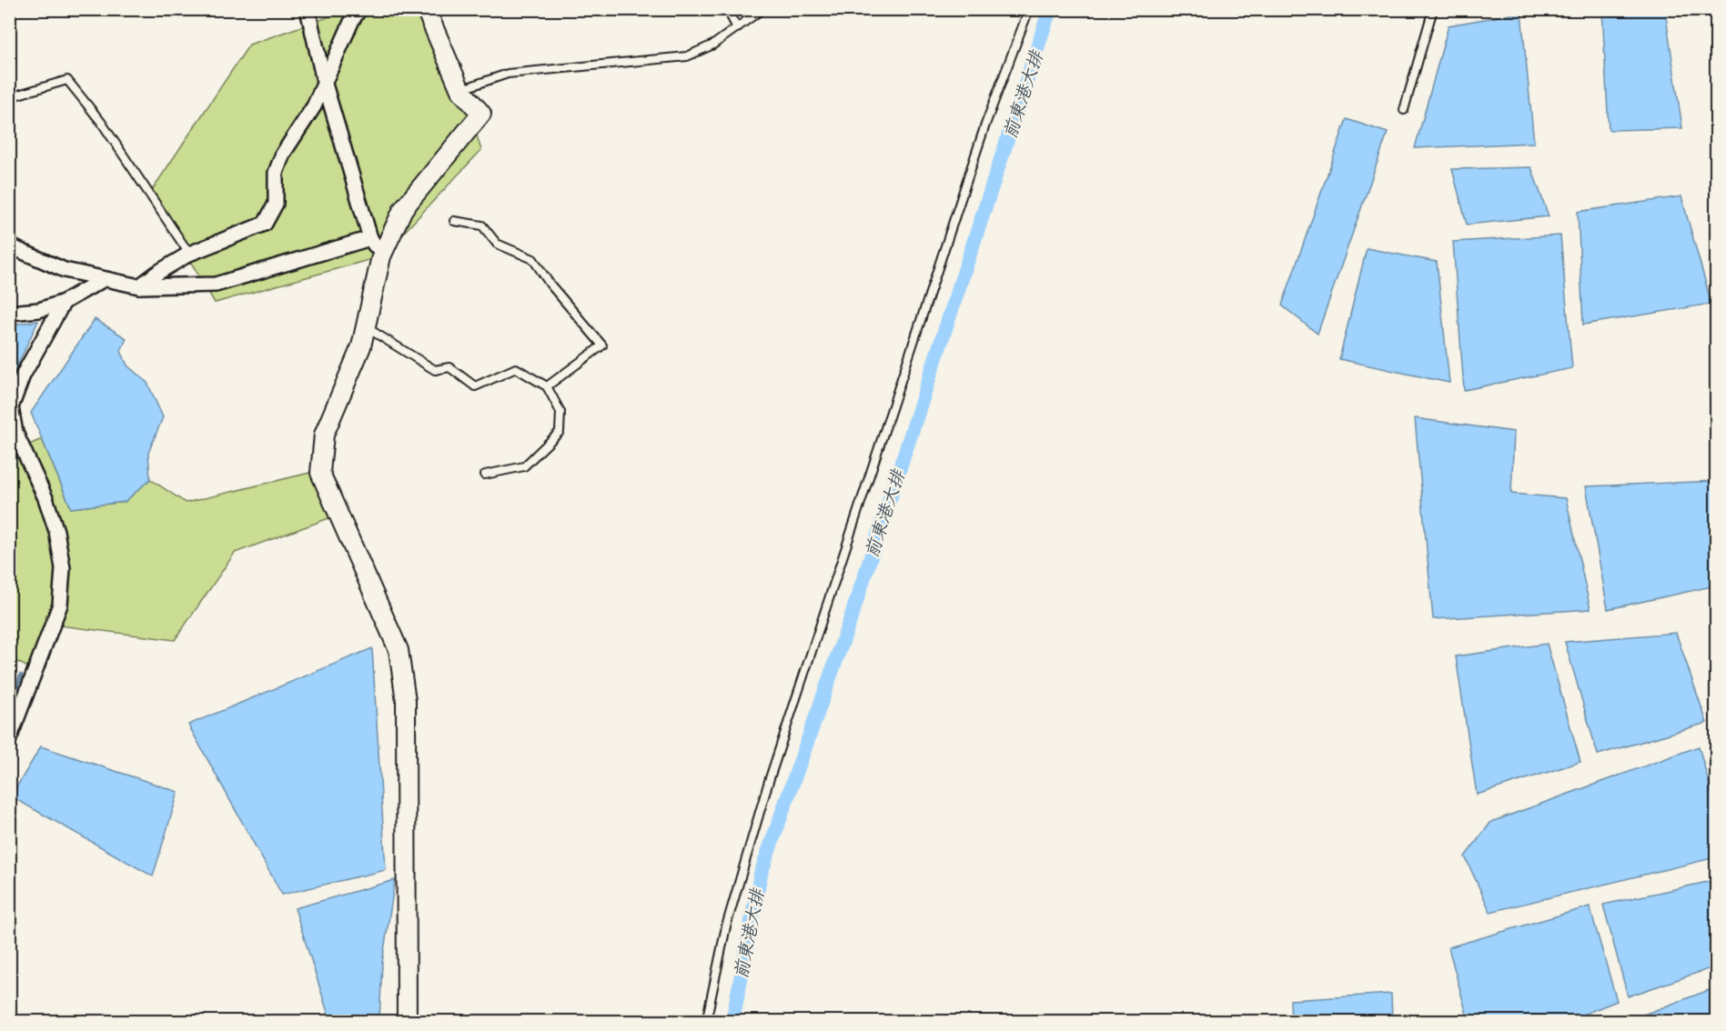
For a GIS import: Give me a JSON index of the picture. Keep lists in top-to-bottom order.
{
  "water": ["前東港大排"]
}
